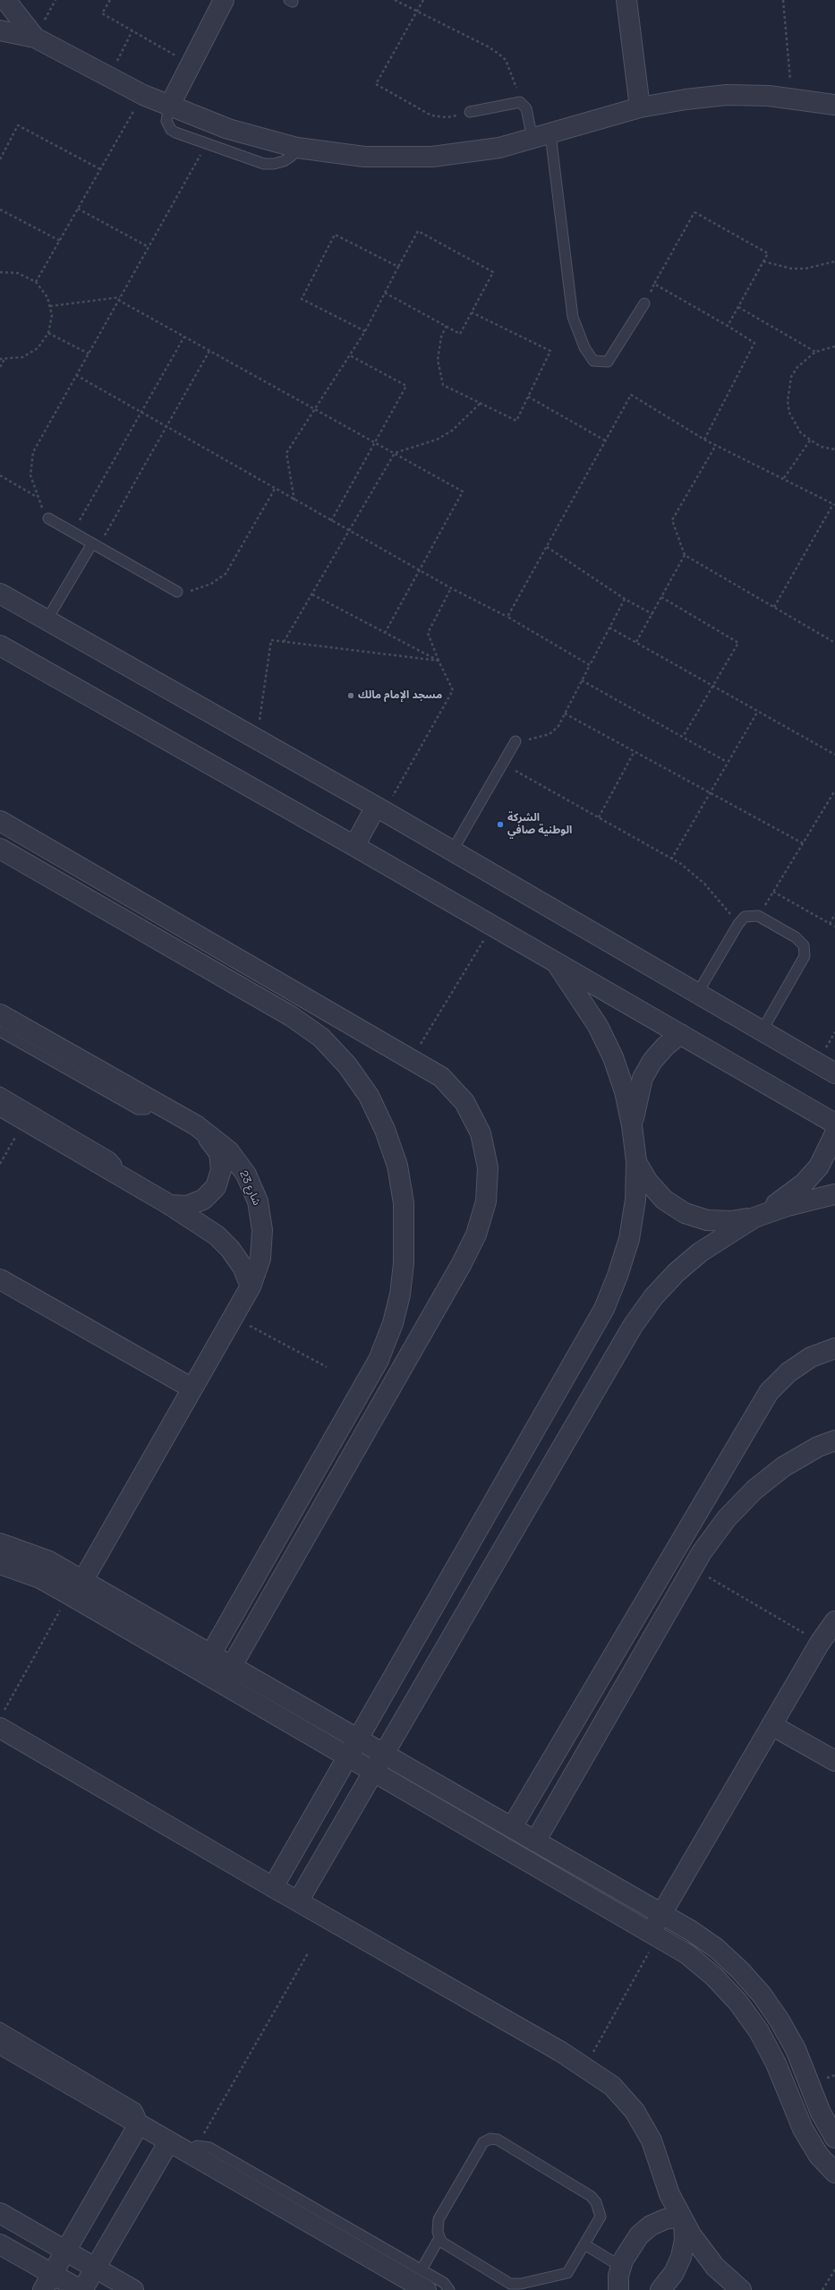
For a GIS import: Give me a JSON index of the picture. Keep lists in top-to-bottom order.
{
  "streets": {
    "street": ["شارع 23"]
  },
  "places": ["مسجد الإمام مالك", "الشركة الوطنية صافي"]
}
